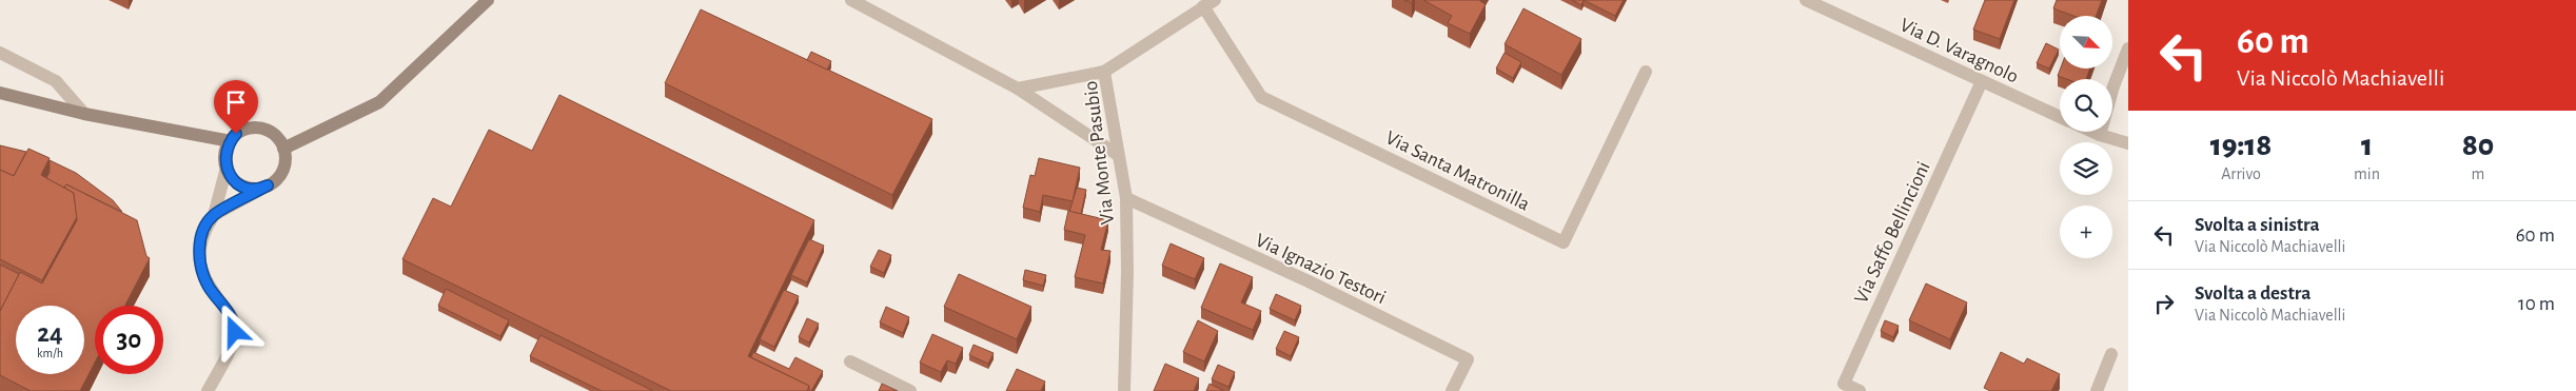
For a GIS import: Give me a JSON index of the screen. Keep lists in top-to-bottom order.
{
  "streets": {
    "street": [
      "Via D. Varagnolo",
      "Via Monte Pasubio",
      "Via Santa Matronilla",
      "Via Saffo Bellincioni",
      "Via Ignazio Testori"
    ]
  },
  "crossings": [
    ["Via D. Varagnolo", "Via Saffo Bellincioni"],
    ["Via Monte Pasubio", "Via Santa Matronilla"],
    ["Via Monte Pasubio", "Via Ignazio Testori"]
  ],
  "north": "bottom right",
  "page": {
    "turn": ["60 m", "Via Niccolò Machiavelli"],
    "map_buttons": "+",
    "eta": [
      "19:18",
      "Arrivo",
      "1",
      "min",
      "80",
      "m"
    ],
    "list": [
      {
        "name": "Svolta a sinistra",
        "note": "Via Niccolò Machiavelli",
        "value": "60 m"
      },
      {
        "name": "Svolta a destra",
        "note": "Via Niccolò Machiavelli",
        "value": "10 m"
      }
    ],
    "speed": "24 km/h",
    "limit": "30"
  }
}
